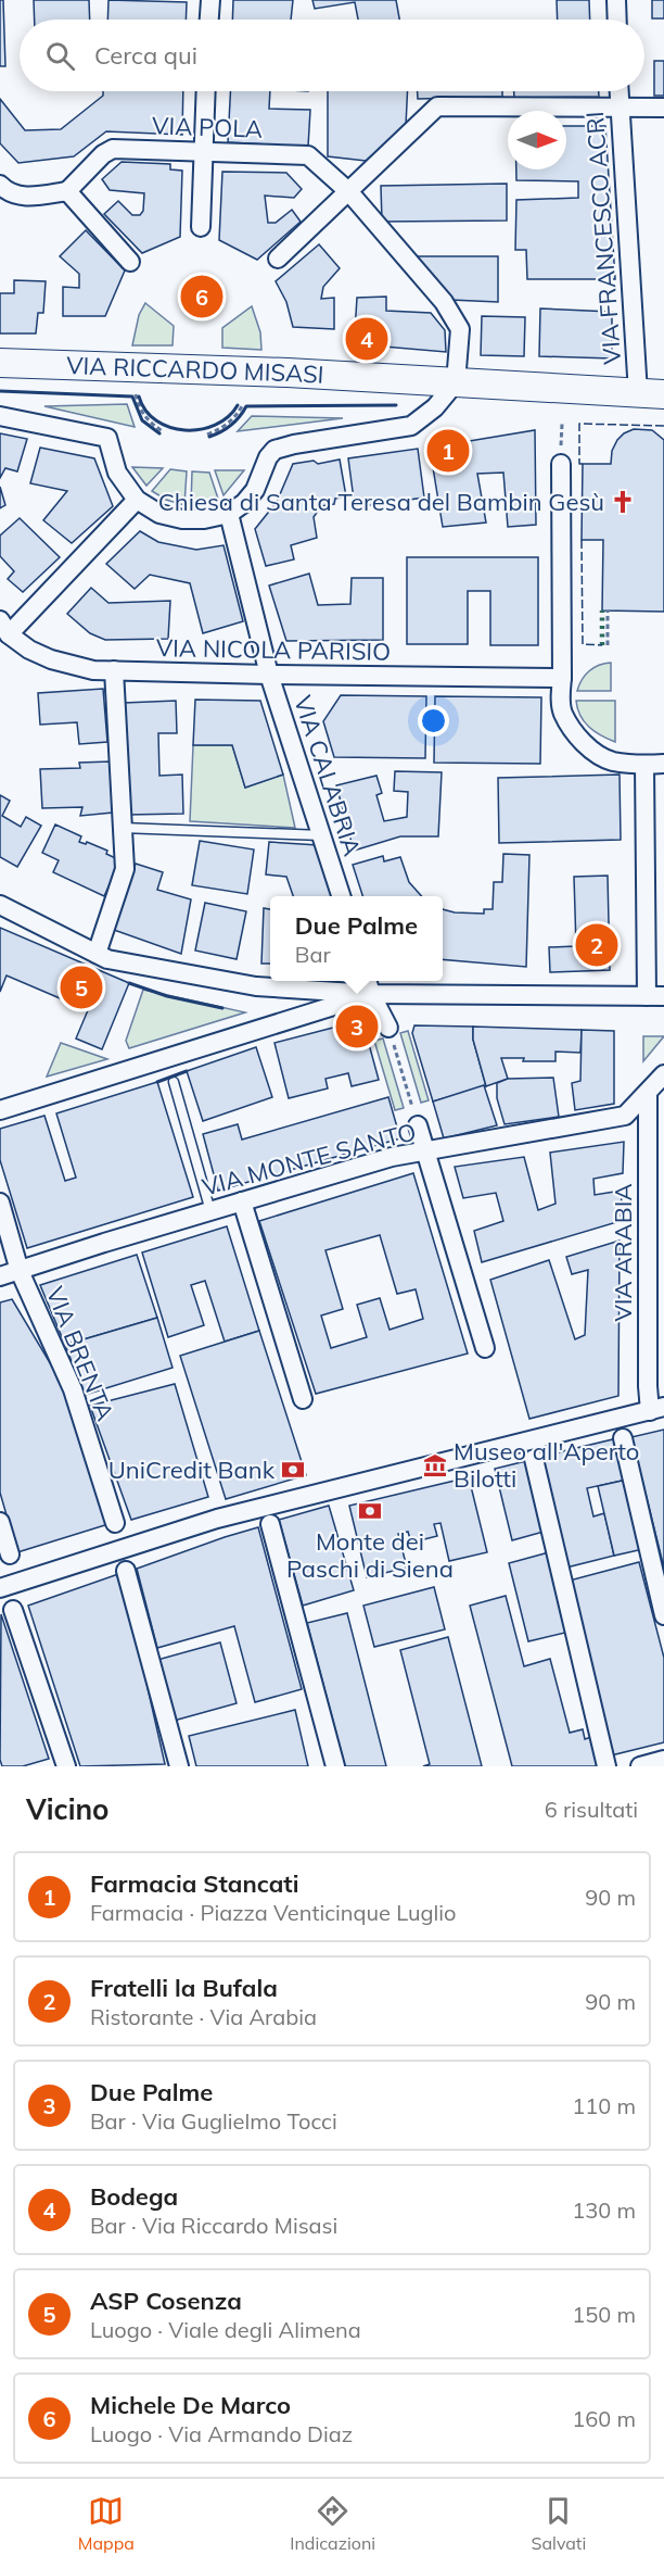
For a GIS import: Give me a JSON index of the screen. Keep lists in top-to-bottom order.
{
  "streets": {
    "main road": ["VIA RICCARDO MISASI"],
    "street": [
      "VIA POLA",
      "VIA FRANCESCO ACRI",
      "VIA NICOLA PARISIO",
      "VIA CALABRIA",
      "VIA MONTE SANTO",
      "VIA ARABIA",
      "VIA BRENTA"
    ]
  },
  "crossings": [
    ["VIA POLA", "VIA RICCARDO MISASI"],
    ["VIA FRANCESCO ACRI", "VIA RICCARDO MISASI"],
    ["VIA NICOLA PARISIO", "VIA CALABRIA"],
    ["VIA MONTE SANTO", "VIA ARABIA"],
    ["VIA MONTE SANTO", "VIA BRENTA"]
  ],
  "places": {
    "church": ["Chiesa di Santa Teresa del Bambin Gesù"],
    "museum": ["Museo all'Aperto Bilotti"],
    "bank": ["UniCredit Bank", "Monte dei Paschi di Siena"]
  },
  "north": "right",
  "page": {
    "search": "Cerca qui",
    "pins": [
      "6",
      "4",
      "1",
      "2",
      "5",
      "3"
    ],
    "popup": ["Due Palme", "Bar"],
    "heading": ["Vicino", "6 risultati"],
    "list": [
      {
        "mark": "1",
        "name": "Farmacia Stancati",
        "note": "Farmacia · Piazza Venticinque Luglio",
        "value": "90 m"
      },
      {
        "mark": "2",
        "name": "Fratelli la Bufala",
        "note": "Ristorante · Via Arabia",
        "value": "90 m"
      },
      {
        "mark": "3",
        "name": "Due Palme",
        "note": "Bar · Via Guglielmo Tocci",
        "value": "110 m"
      },
      {
        "mark": "4",
        "name": "Bodega",
        "note": "Bar · Via Riccardo Misasi",
        "value": "130 m"
      },
      {
        "mark": "5",
        "name": "ASP Cosenza",
        "note": "Luogo · Viale degli Alimena",
        "value": "150 m"
      },
      {
        "mark": "6",
        "name": "Michele De Marco",
        "note": "Luogo · Via Armando Diaz",
        "value": "160 m"
      }
    ],
    "nav": ["Mappa", "Indicazioni", "Salvati"]
  }
}
